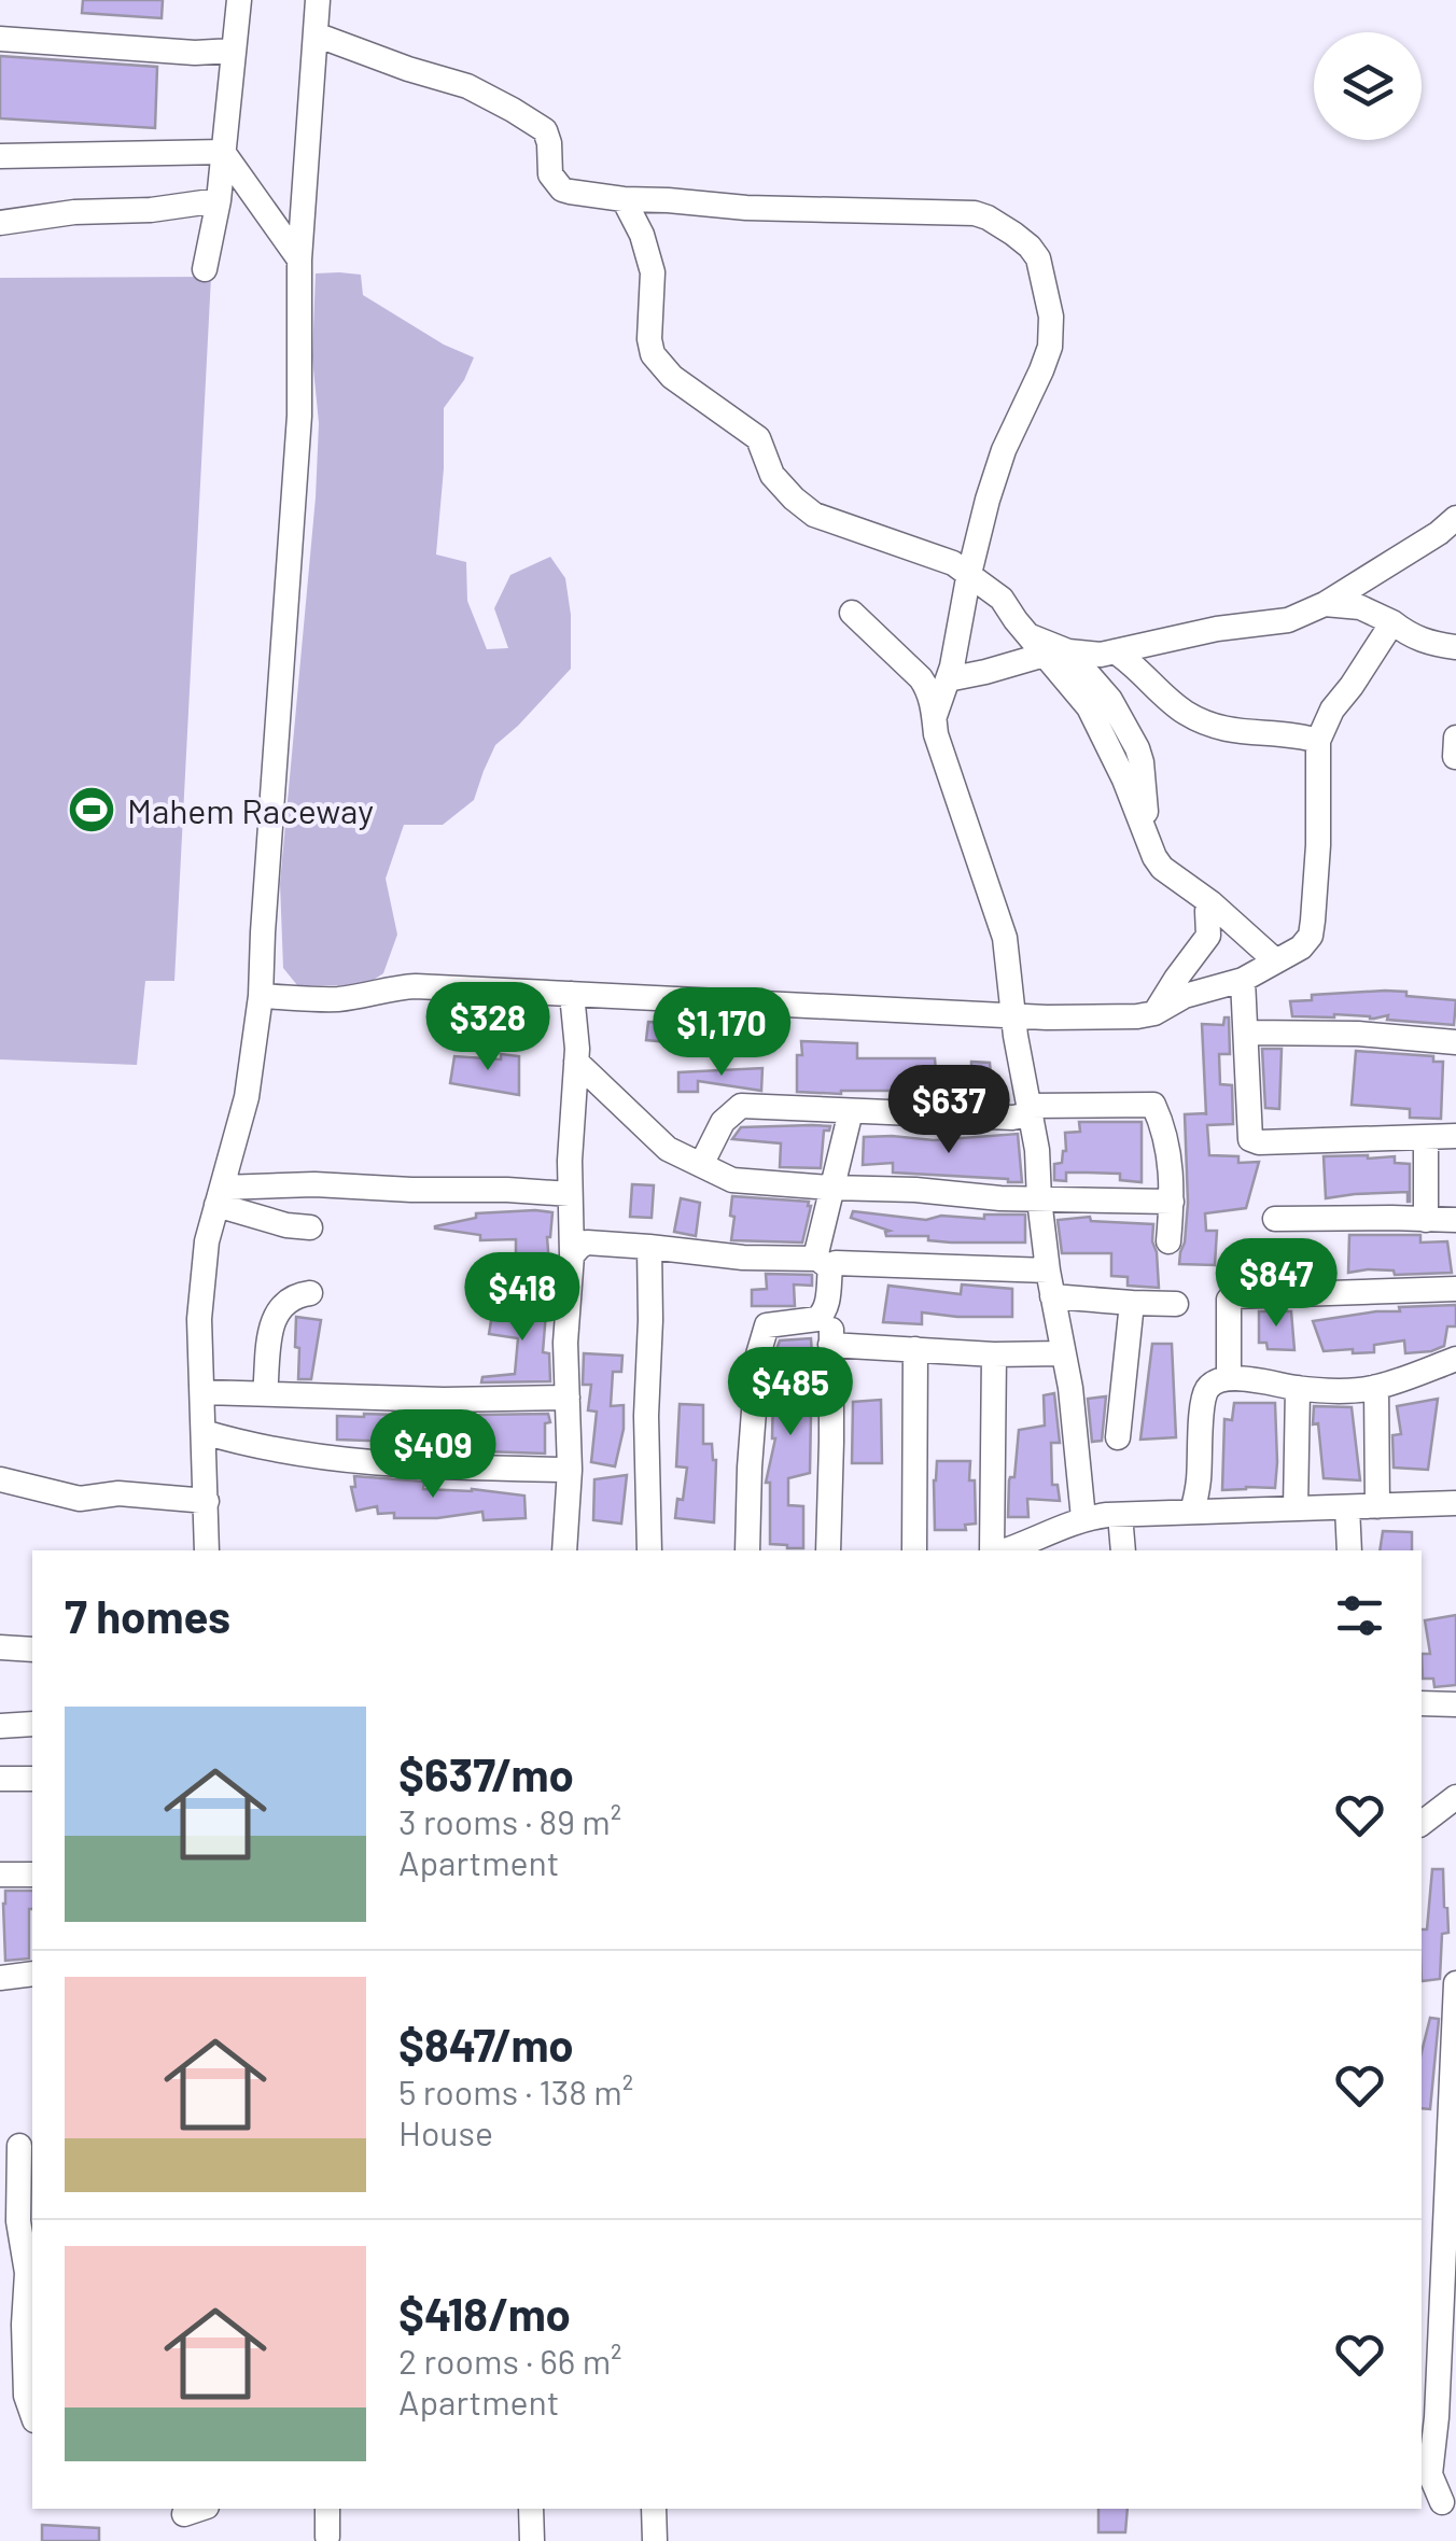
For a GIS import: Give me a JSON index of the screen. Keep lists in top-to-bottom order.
{
  "places": {
    "sports": ["Mahem Raceway"]
  },
  "page": {
    "price": [
      "$328",
      "$1,170",
      "$637",
      "$847",
      "$418",
      "$485",
      "$409"
    ],
    "heading": "7 homes",
    "list": [
      {
        "name": "$637/mo",
        "note": "3 rooms · 89 m² · Apartment"
      },
      {
        "name": "$847/mo",
        "note": "5 rooms · 138 m² · House"
      },
      {
        "name": "$418/mo",
        "note": "2 rooms · 66 m² · Apartment"
      }
    ]
  }
}
